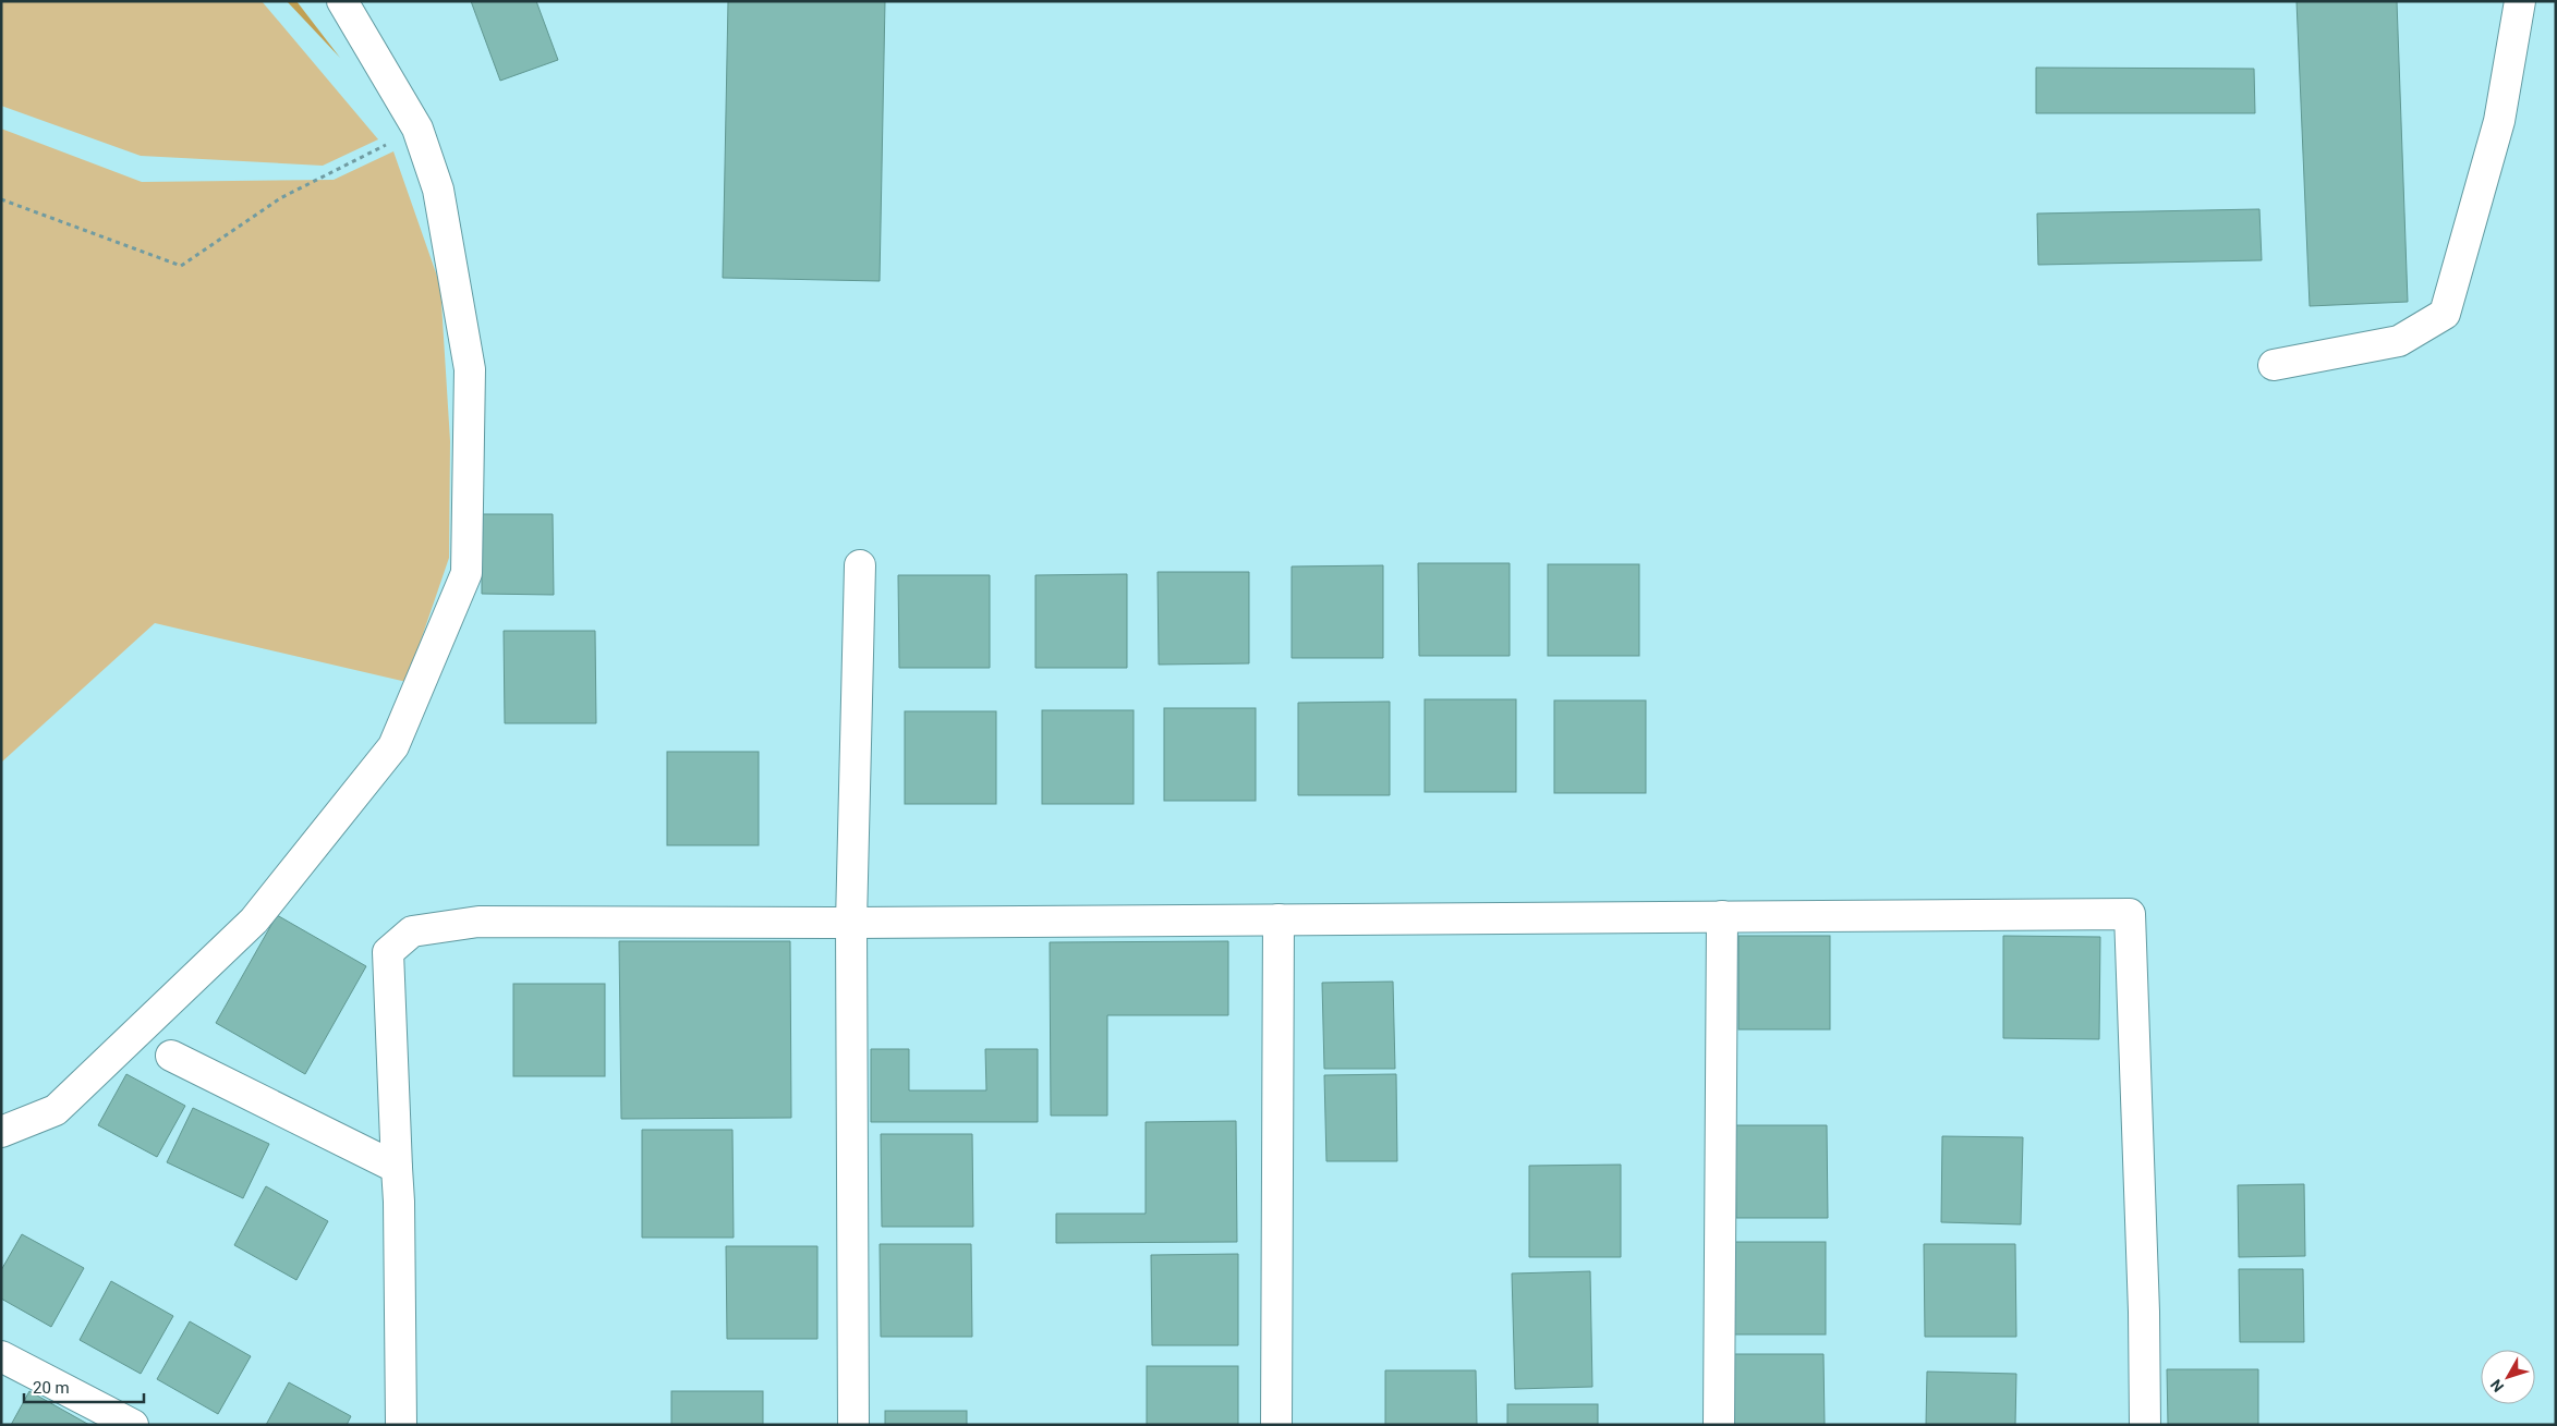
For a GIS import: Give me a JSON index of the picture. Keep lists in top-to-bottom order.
{
  "scale_bar": "20 m",
  "north": "bottom left"
}
